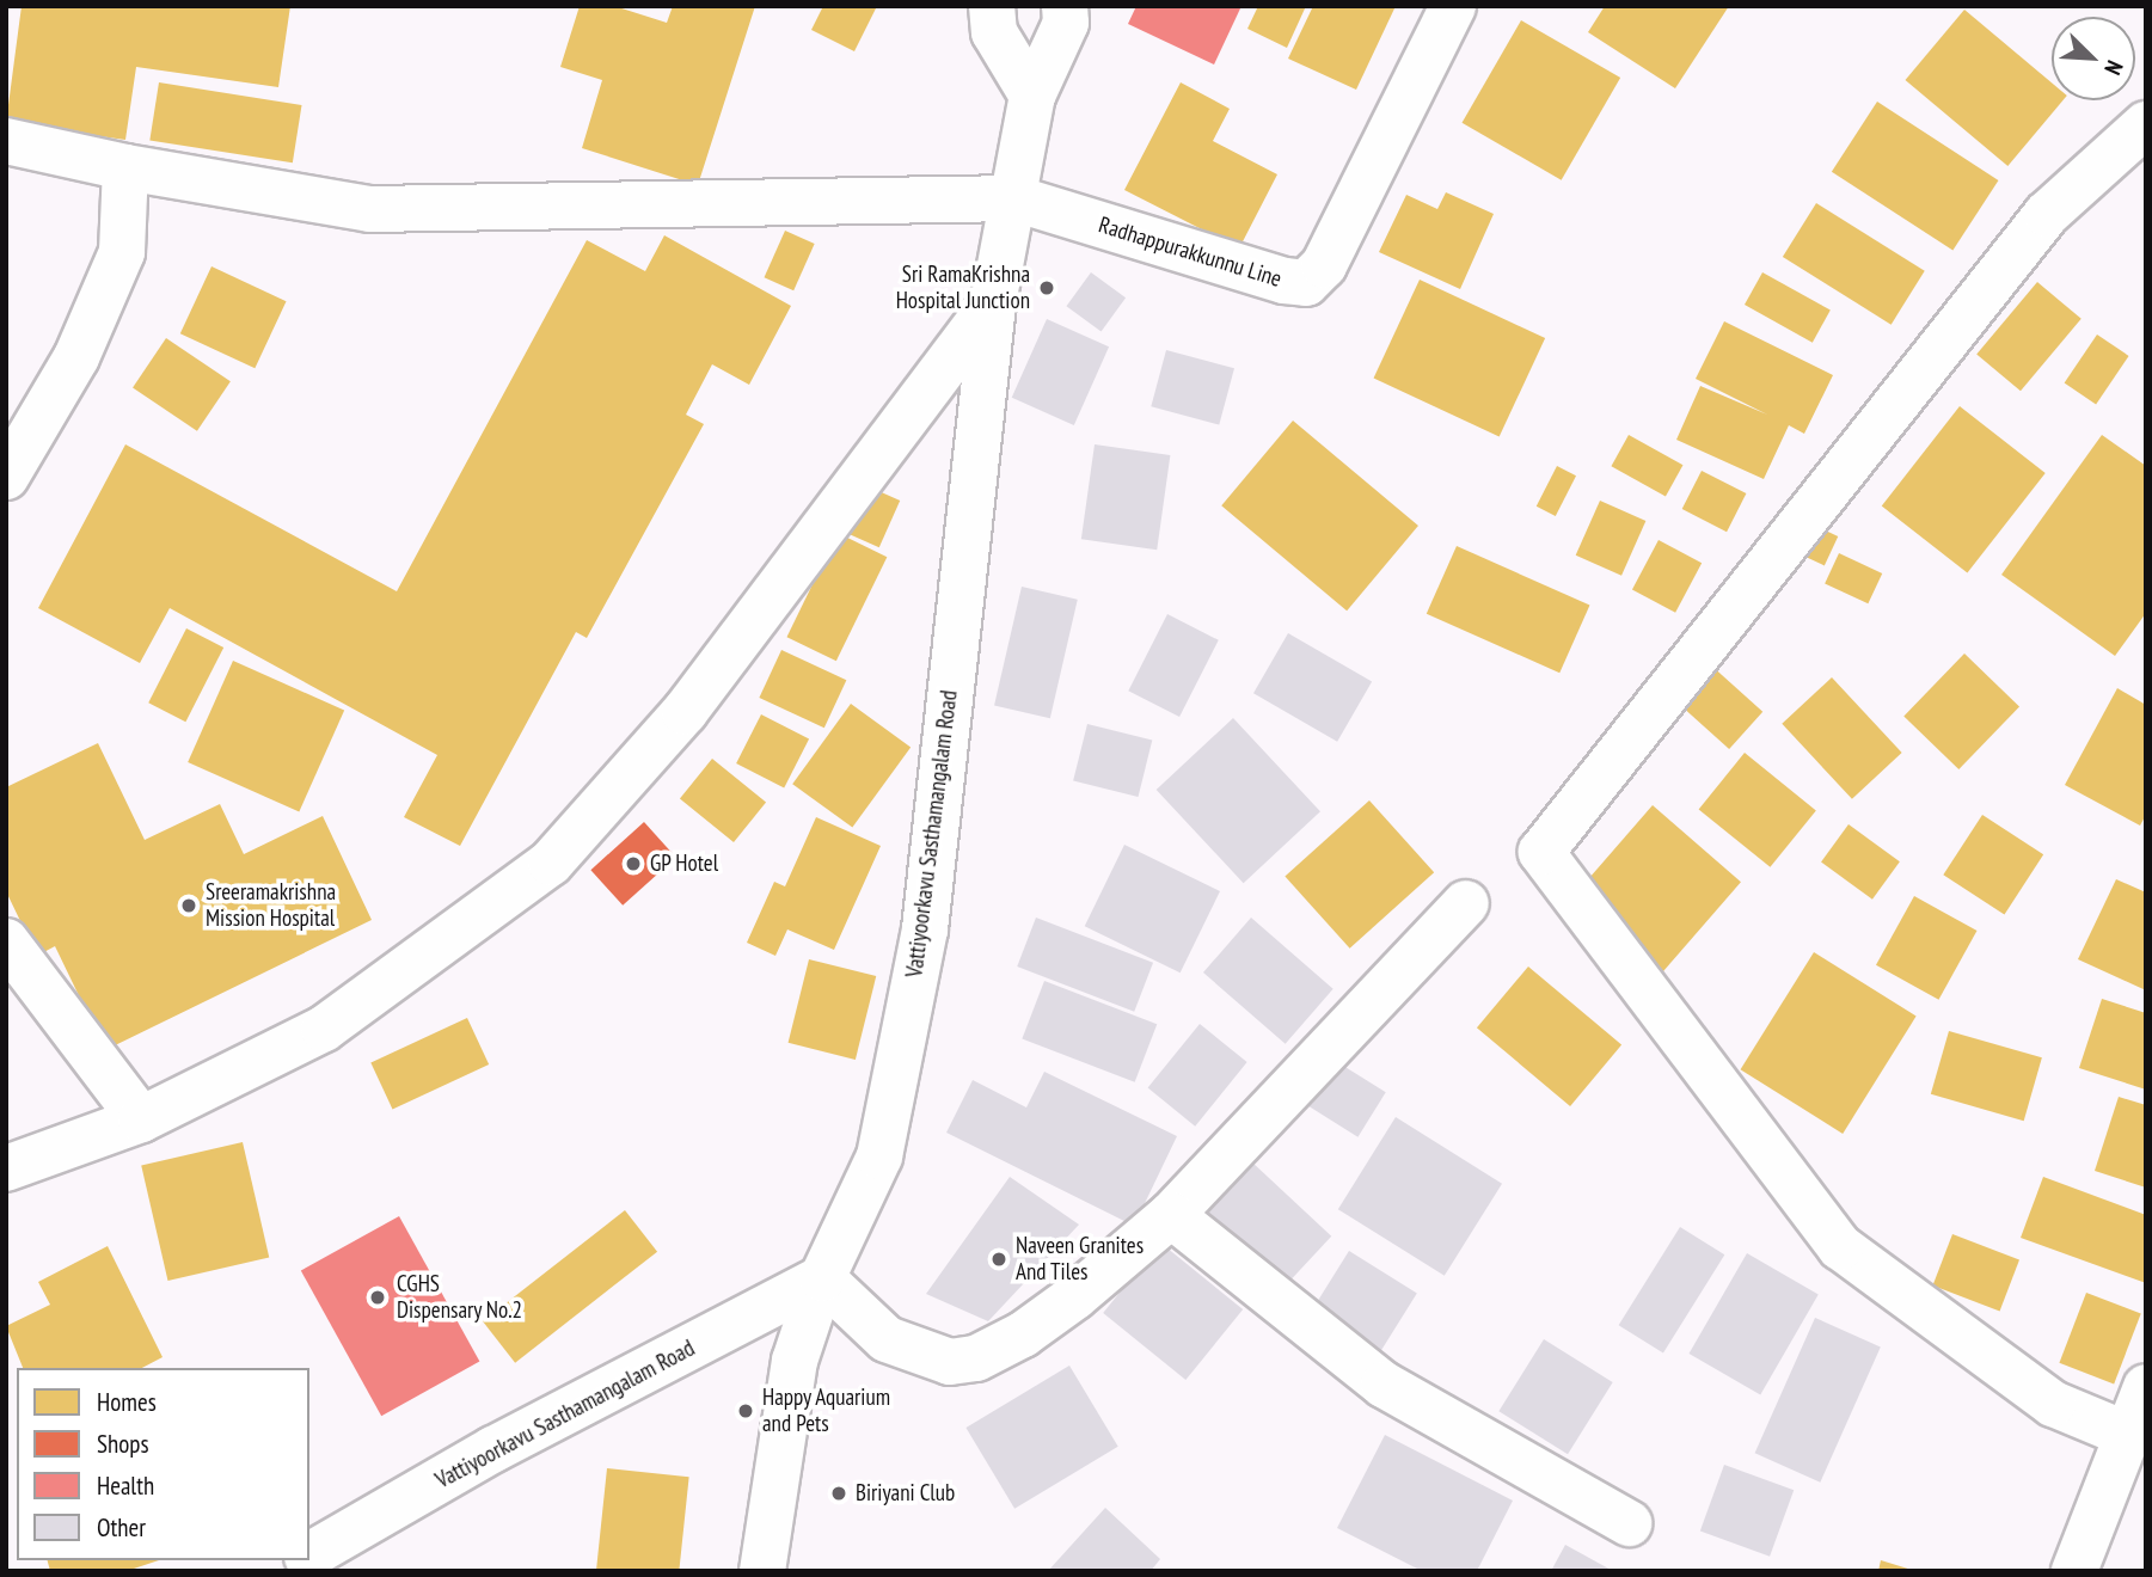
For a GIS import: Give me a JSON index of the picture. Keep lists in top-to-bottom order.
{
  "streets": {
    "street": ["Radhappurakkunnu Line", "Vattiyoorkavu Sasthamangalam Road"]
  },
  "crossings": [
    ["Radhappurakkunnu Line", "Vattiyoorkavu Sasthamangalam Road"]
  ],
  "places": [
    "Sri RamaKrishna Hospital Junction",
    "GP Hotel",
    "Sreeramakrishna Mission Hospital",
    "Naveen Granites And Tiles",
    "CGHS Dispensary No.2",
    "Happy Aquarium and Pets",
    "Biriyani Club"
  ],
  "legend": [
    "Homes",
    "Shops",
    "Health",
    "Other"
  ],
  "north": "bottom right"
}
